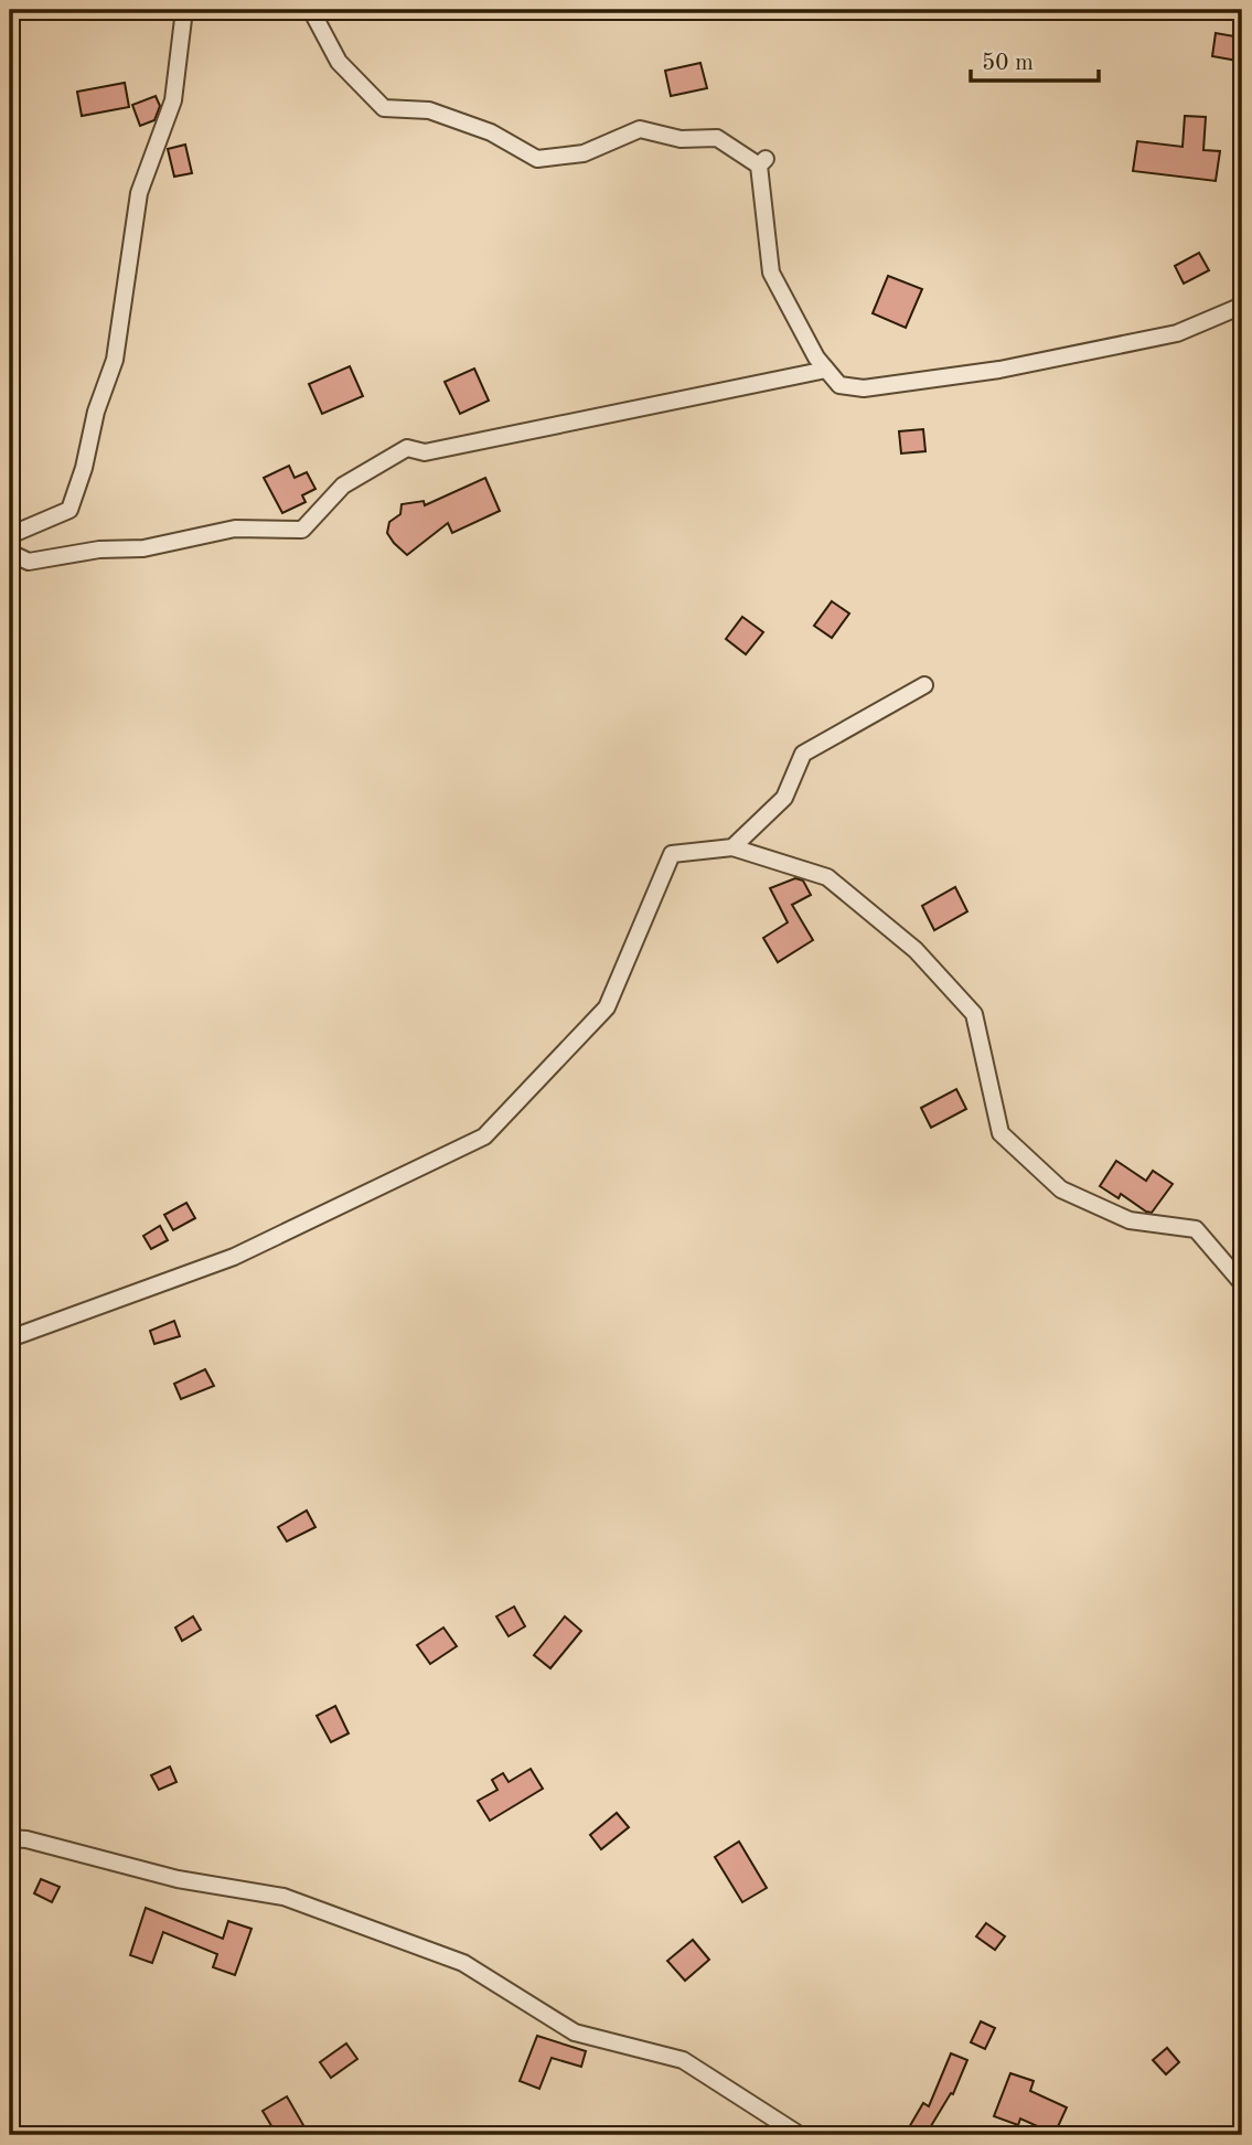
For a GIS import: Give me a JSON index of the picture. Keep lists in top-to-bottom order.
{
  "scale_bar": "50 m"
}
